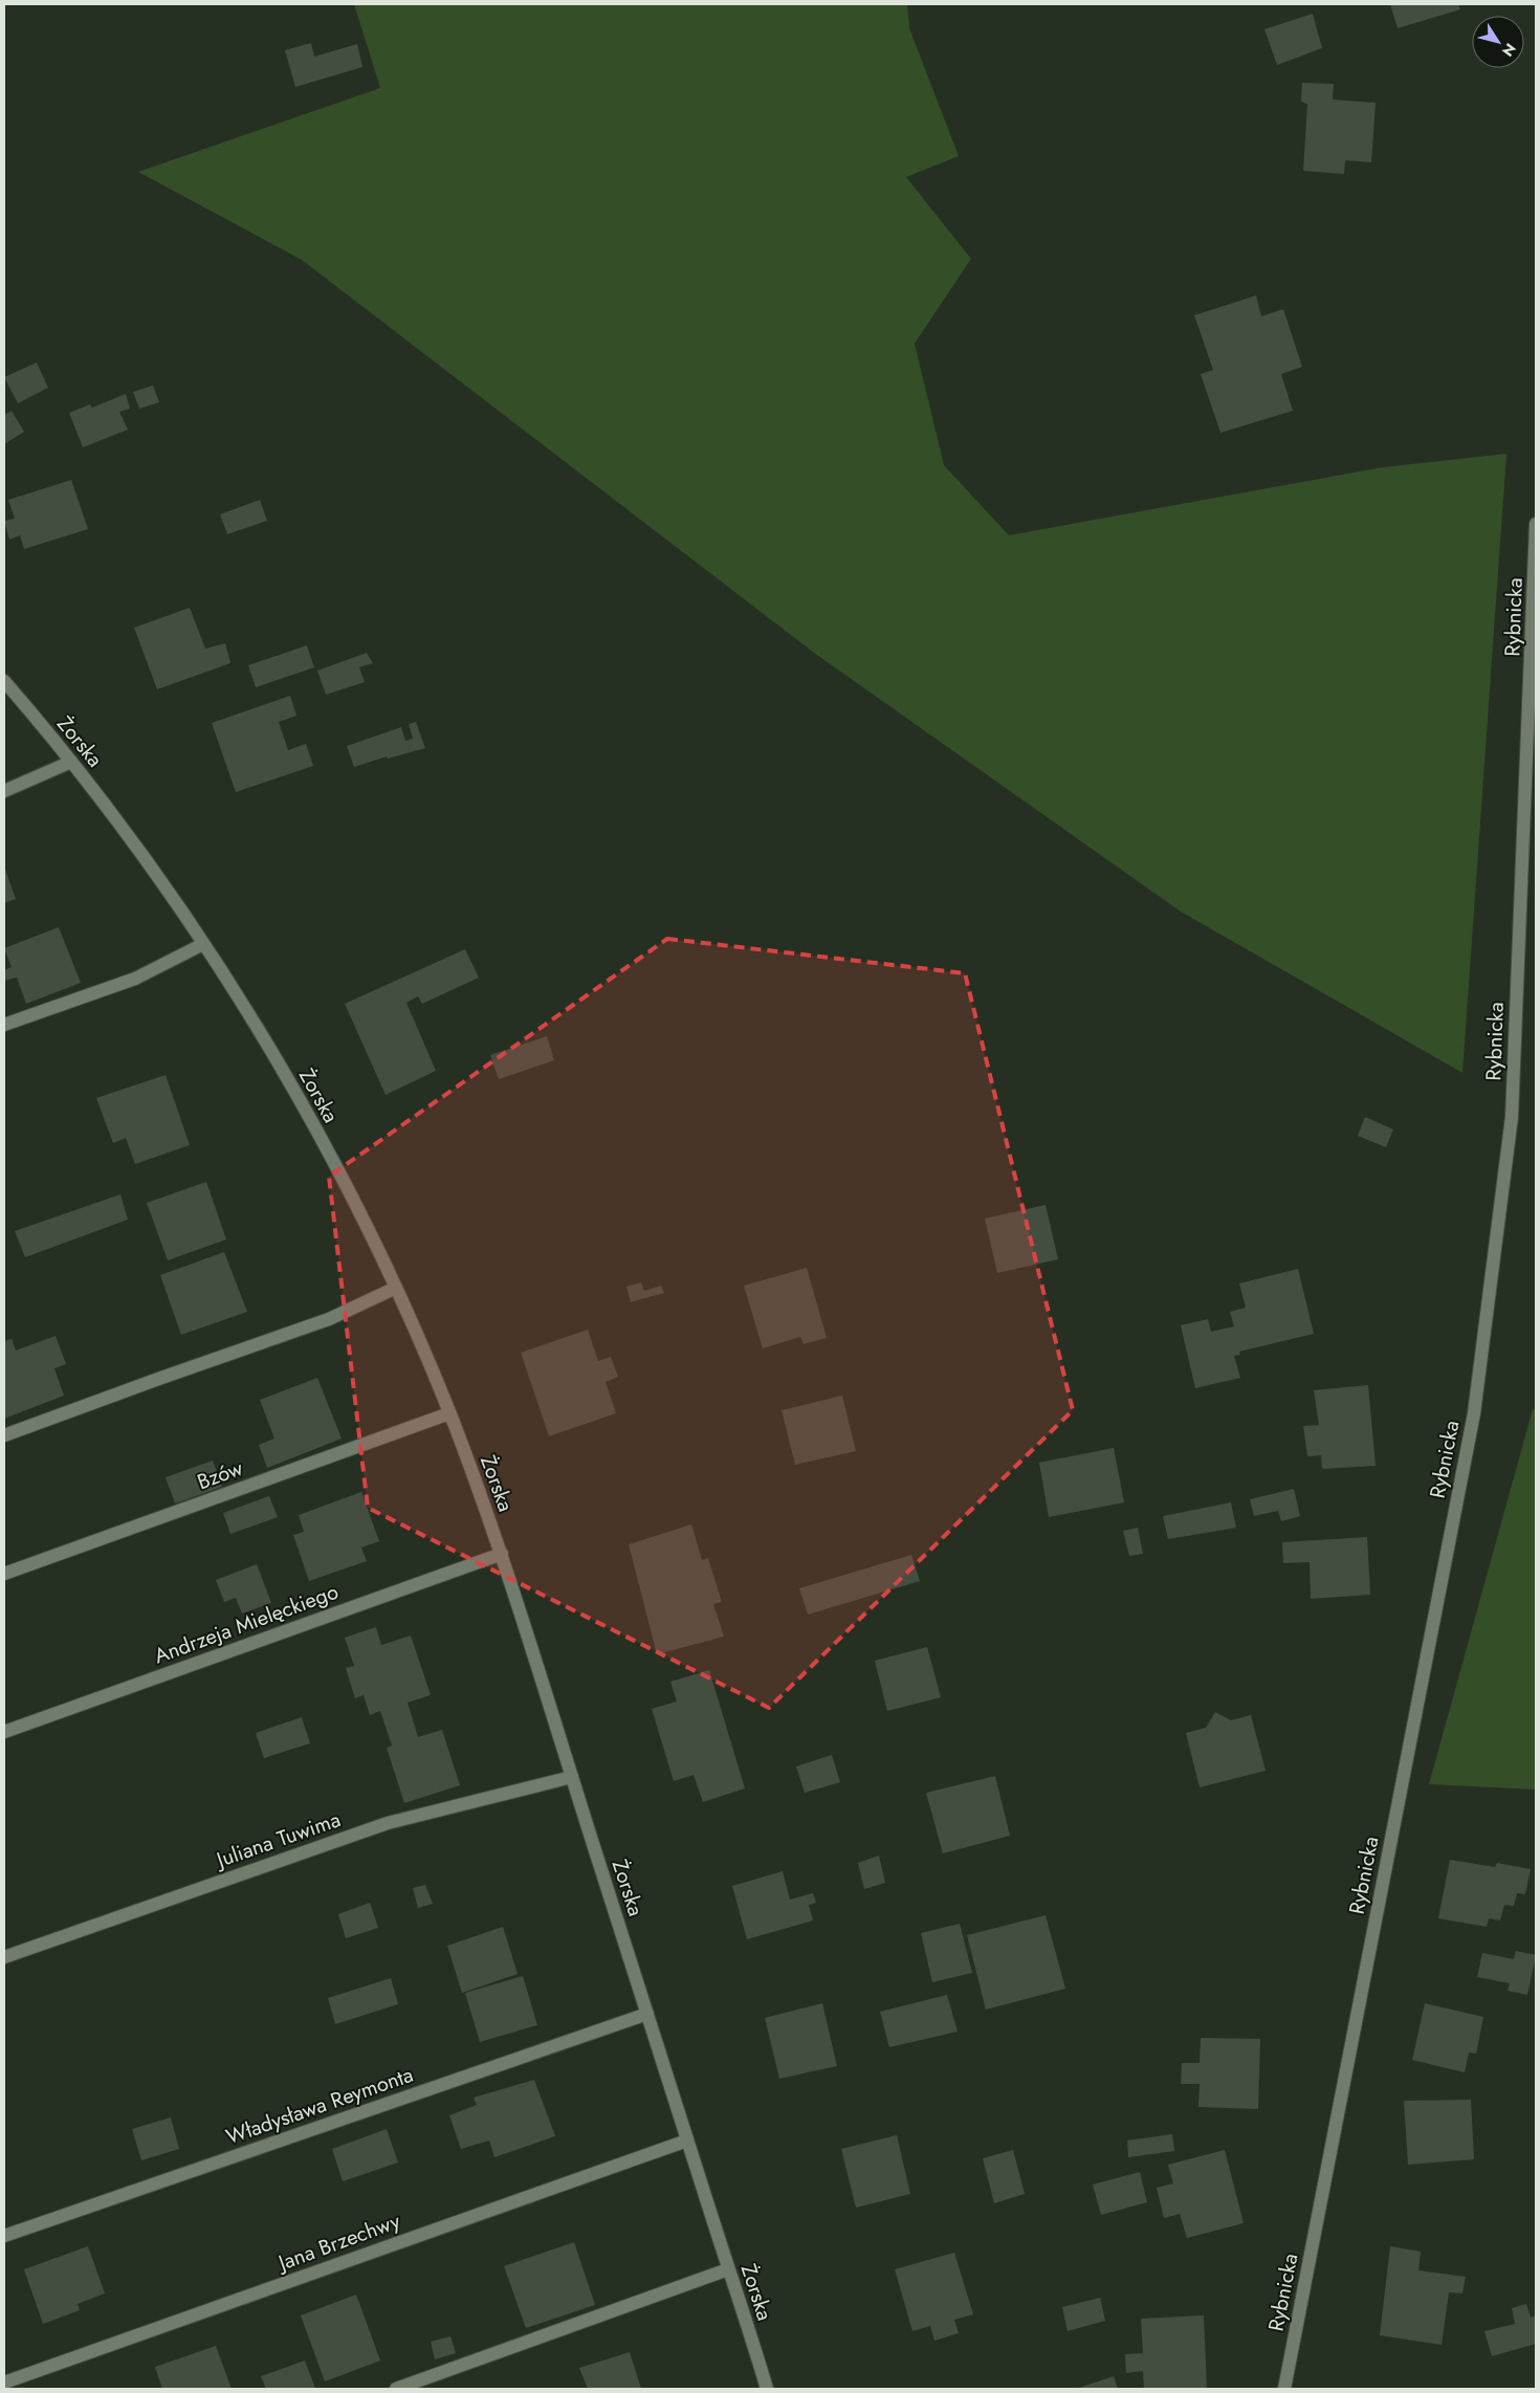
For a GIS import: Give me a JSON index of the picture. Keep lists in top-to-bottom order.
{
  "streets": {
    "street": [
      "Rybnicka",
      "Żorska",
      "Bzów",
      "Andrzeja Mielęckiego",
      "Juliana Tuwima",
      "Władysława Reymonta",
      "Jana Brzechwy"
    ]
  },
  "crossings": [
    ["Żorska", "Bzów"],
    ["Żorska", "Andrzeja Mielęckiego"],
    ["Żorska", "Juliana Tuwima"],
    ["Żorska", "Władysława Reymonta"],
    ["Żorska", "Jana Brzechwy"]
  ],
  "north": "bottom right"
}
